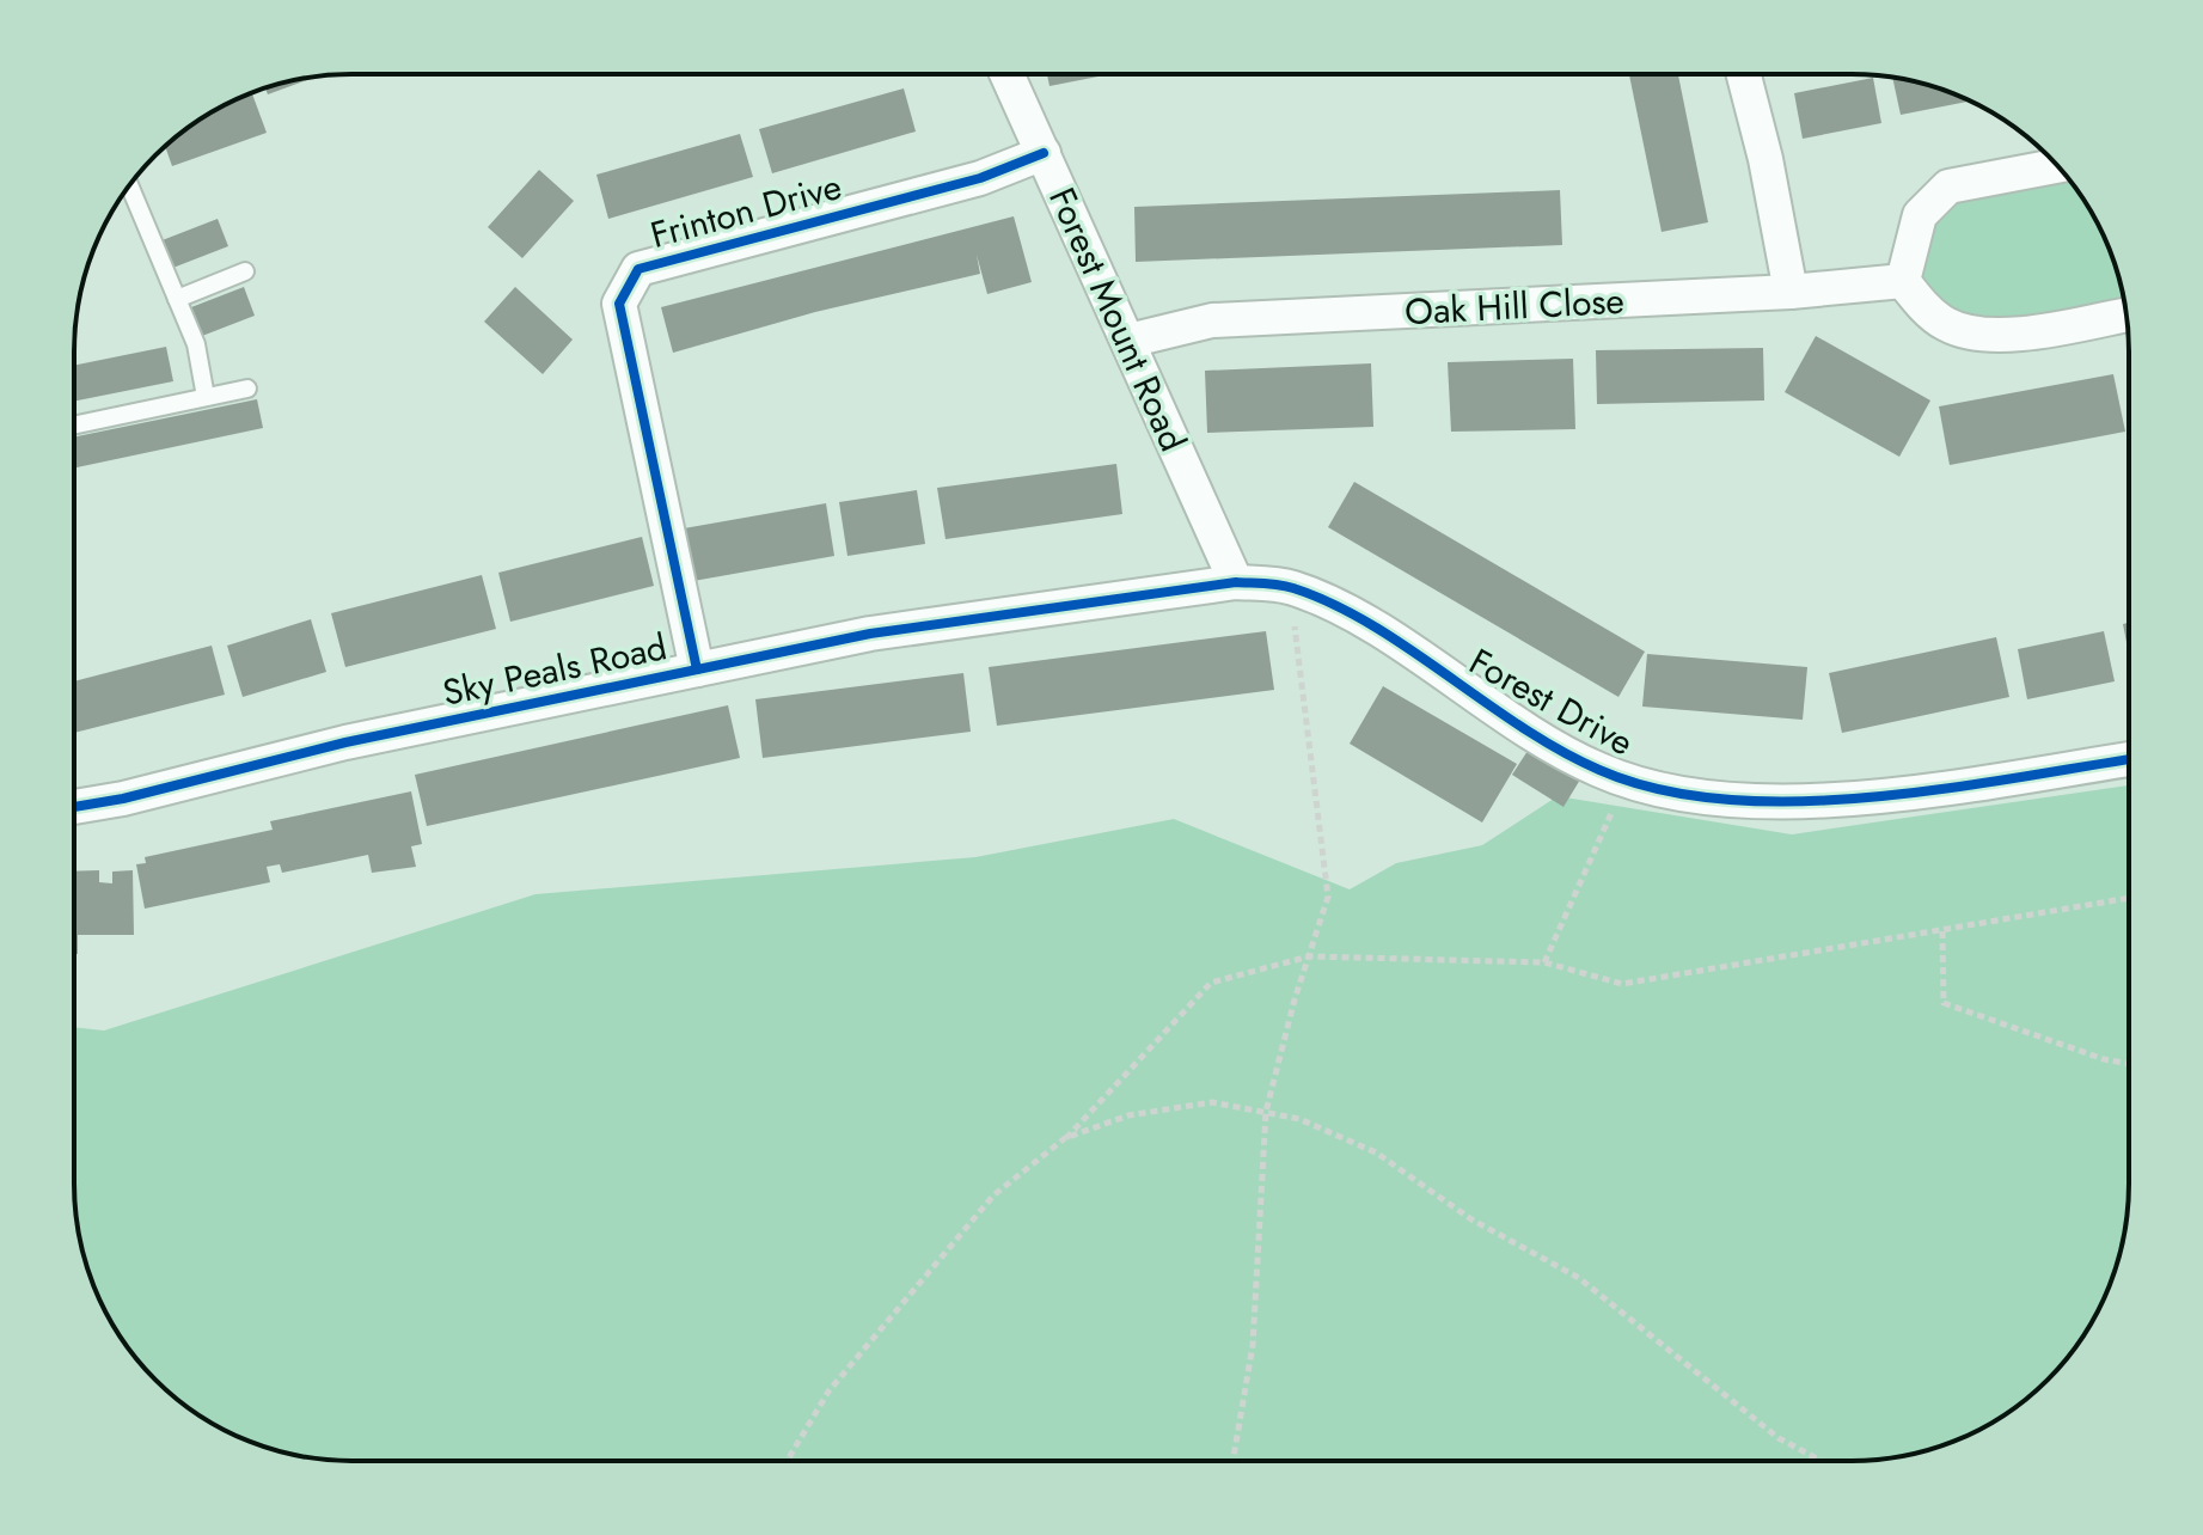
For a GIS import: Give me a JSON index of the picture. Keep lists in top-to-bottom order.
{
  "streets": {
    "street": [
      "Frinton Drive",
      "Oak Hill Close",
      "Forest Mount Road",
      "Sky Peals Road",
      "Forest Drive"
    ]
  },
  "crossings": [
    ["Frinton Drive", "Forest Mount Road"],
    ["Frinton Drive", "Sky Peals Road"],
    ["Oak Hill Close", "Forest Mount Road"],
    ["Forest Mount Road", "Sky Peals Road"],
    ["Forest Mount Road", "Forest Drive"],
    ["Sky Peals Road", "Forest Drive"]
  ]
}
